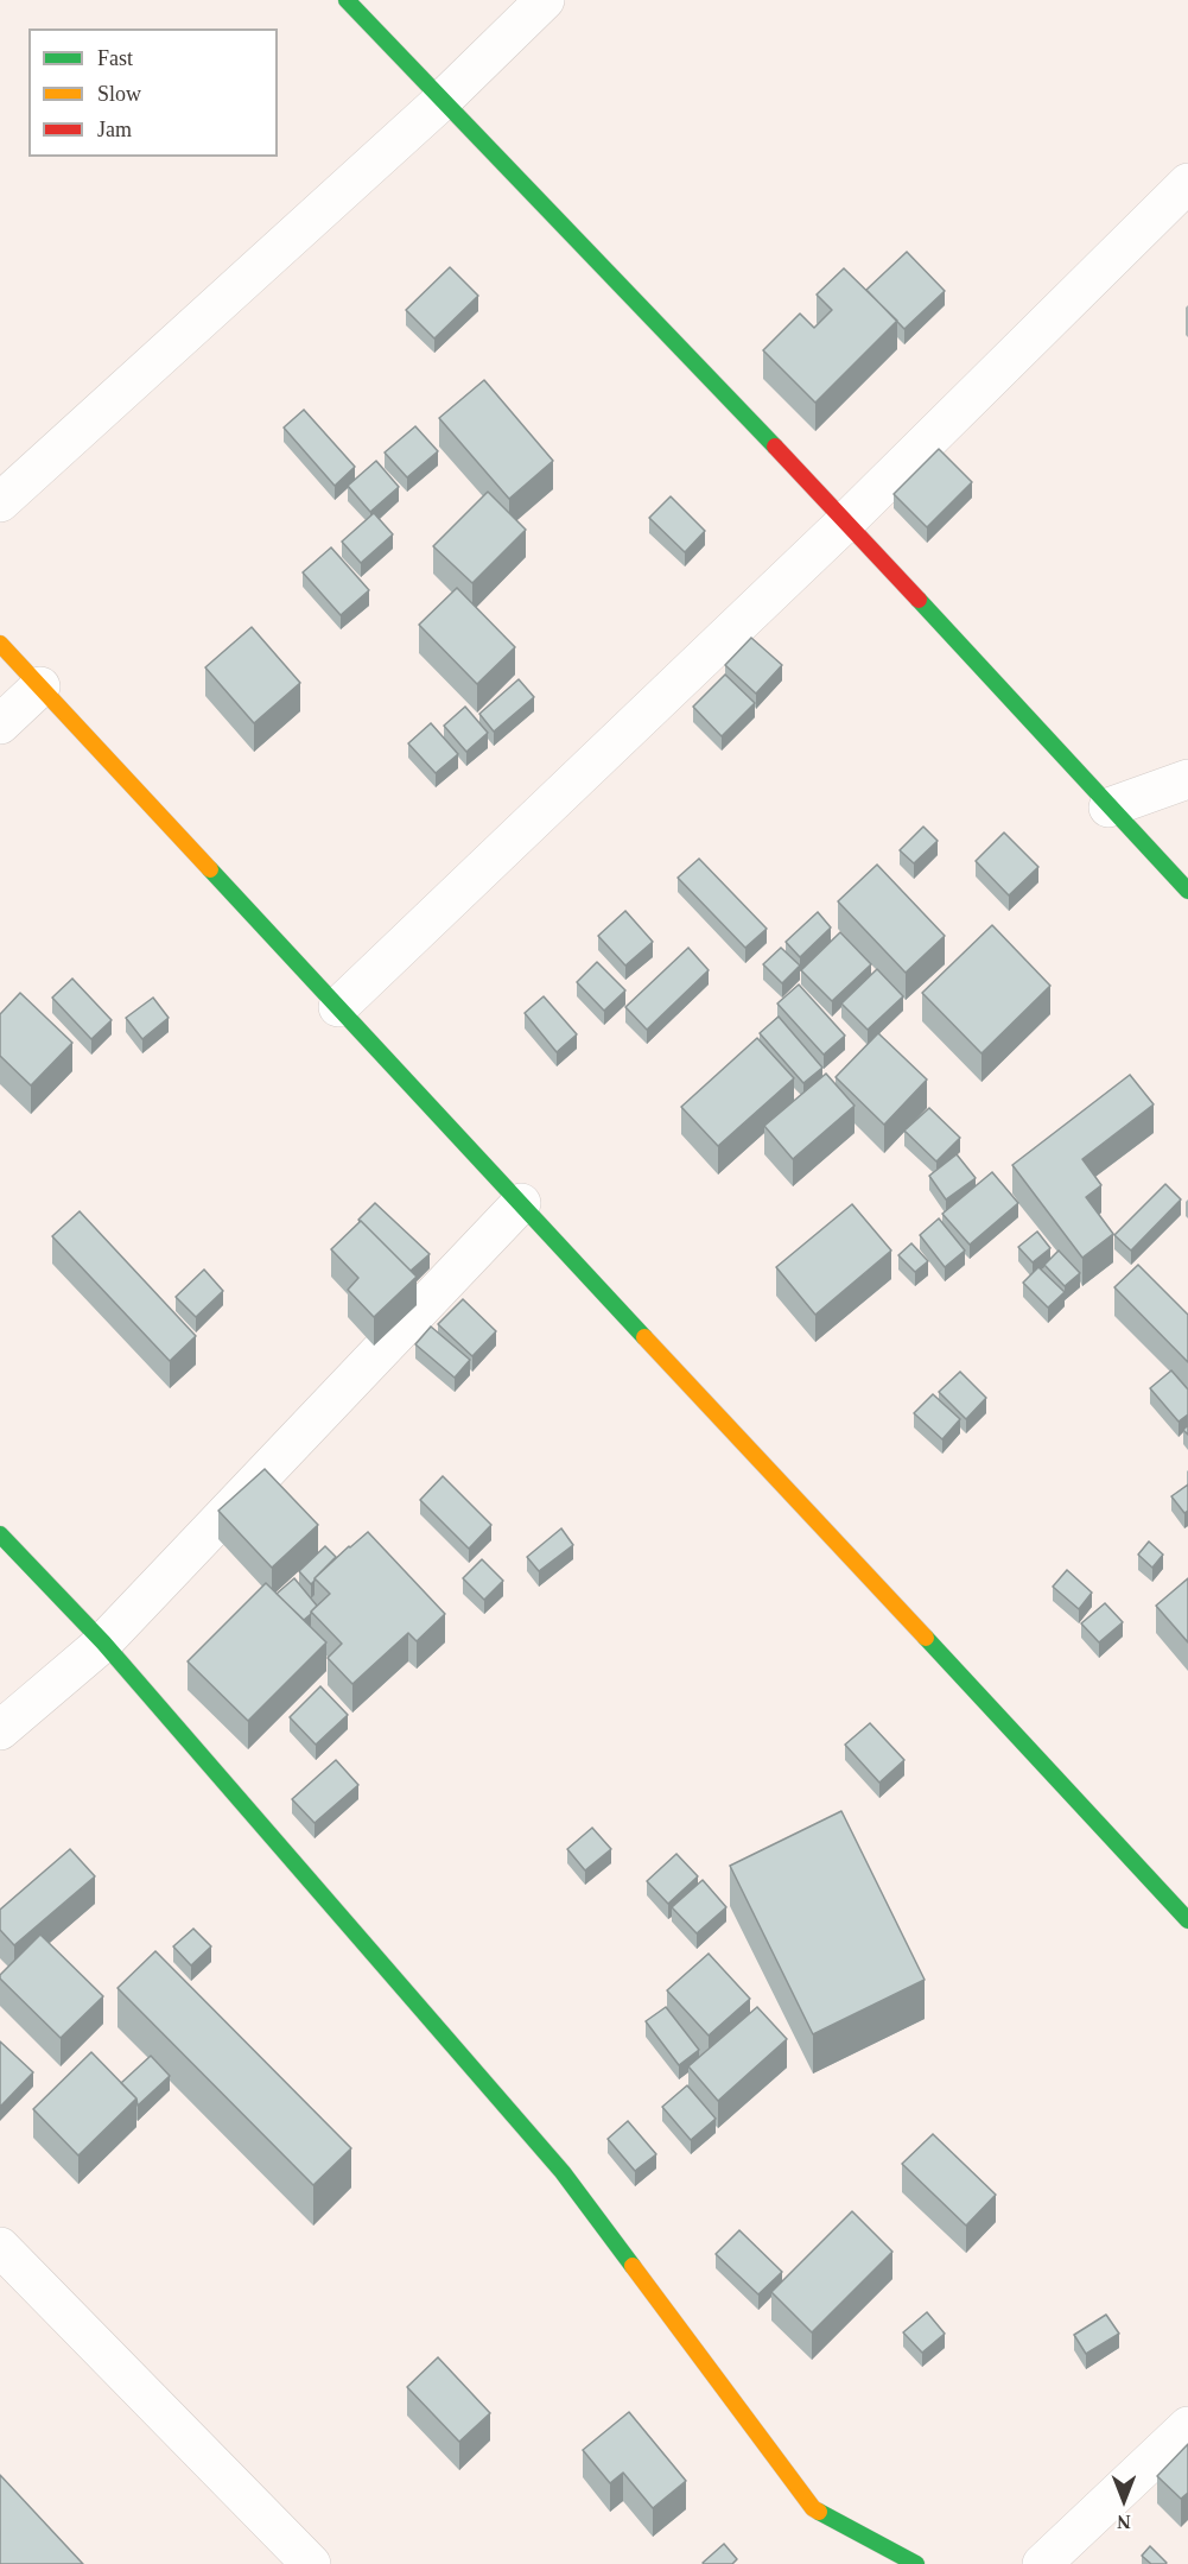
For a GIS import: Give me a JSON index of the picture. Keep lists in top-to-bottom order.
{
  "legend": ["Fast", "Slow", "Jam"],
  "north": "bottom"
}
